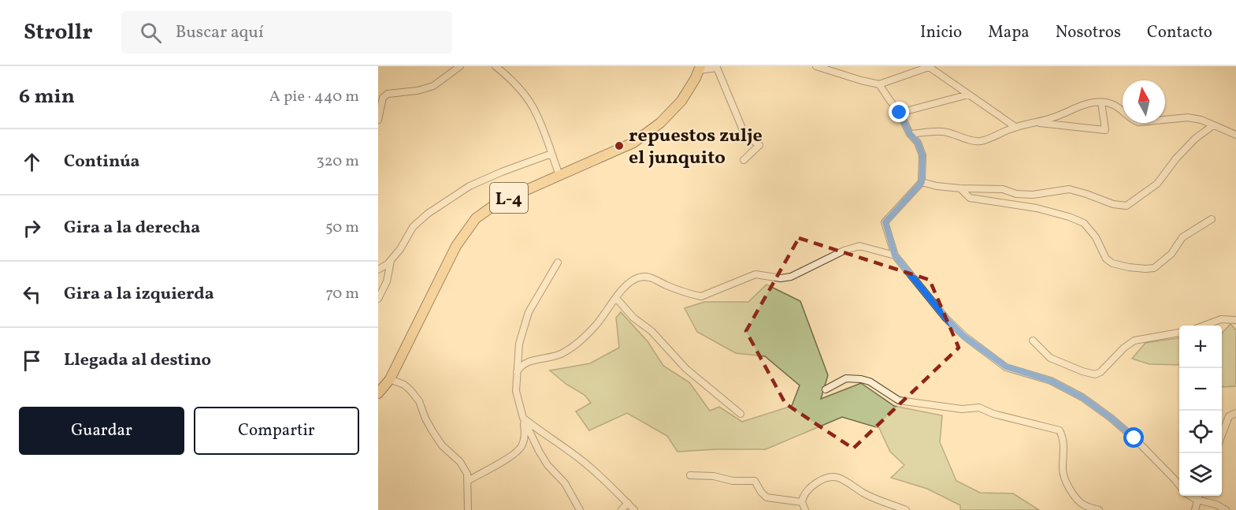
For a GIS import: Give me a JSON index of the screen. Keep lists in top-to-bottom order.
{
  "streets": {
    "main road": ["L-4"]
  },
  "places": ["repuestos zulje el junquito"],
  "north": "top",
  "page": {
    "header": "Strollr",
    "search": "Buscar aquí",
    "nav": [
      "Inicio",
      "Mapa",
      "Nosotros",
      "Contacto"
    ],
    "heading": ["6 min", "A pie · 440 m"],
    "list": [
      ["Continúa", "320 m"],
      ["Gira a la derecha", "50 m"],
      ["Gira a la izquierda", "70 m"],
      "Llegada al destino"
    ],
    "map_buttons": ["+", "−"],
    "buttons": ["Guardar", "Compartir"]
  }
}
